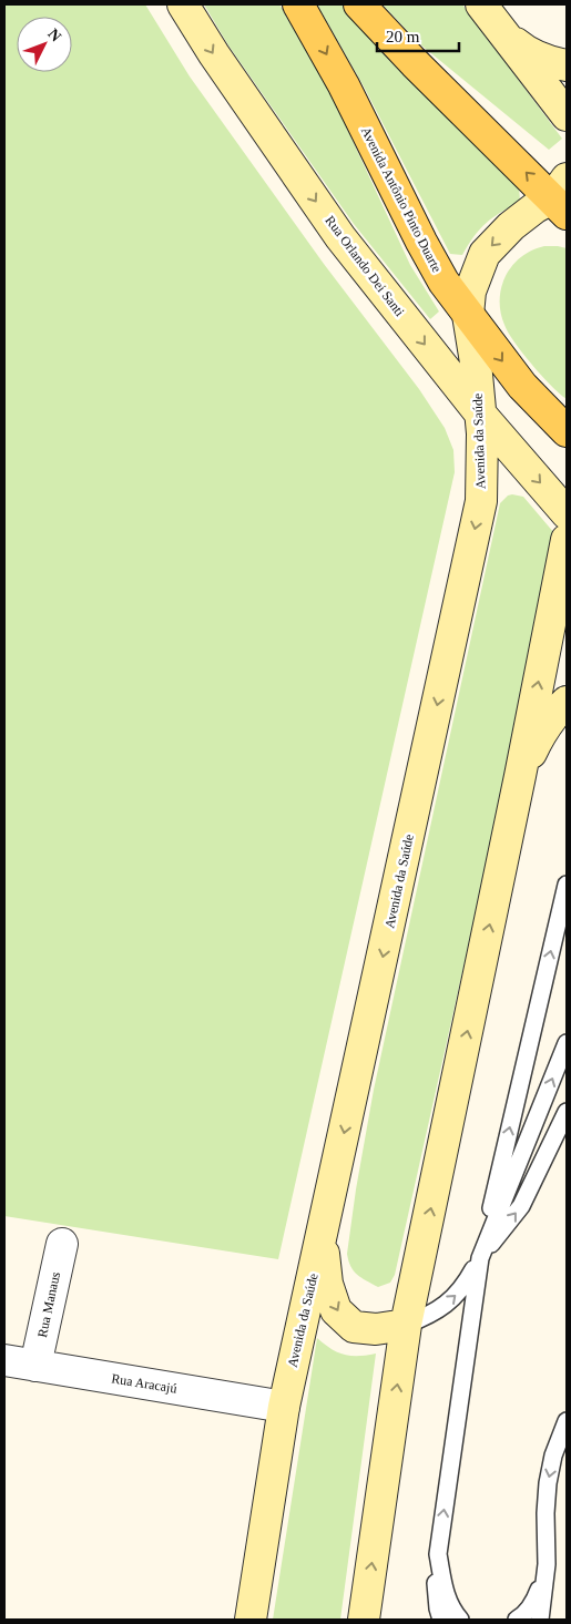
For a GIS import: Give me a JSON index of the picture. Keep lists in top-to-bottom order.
{
  "streets": {
    "main road": ["Avenida Antônio Pinto Duarte", "Rua Orlando Dei Santi", "Avenida da Saúde"],
    "street": ["Rua Manaus", "Rua Aracajú"]
  },
  "crossings": [
    ["Avenida Antônio Pinto Duarte", "Avenida da Saúde"],
    ["Rua Orlando Dei Santi", "Avenida da Saúde"],
    ["Avenida da Saúde", "Rua Aracajú"],
    ["Rua Manaus", "Rua Aracajú"]
  ],
  "scale_bar": "20 m",
  "north": "top right"
}
